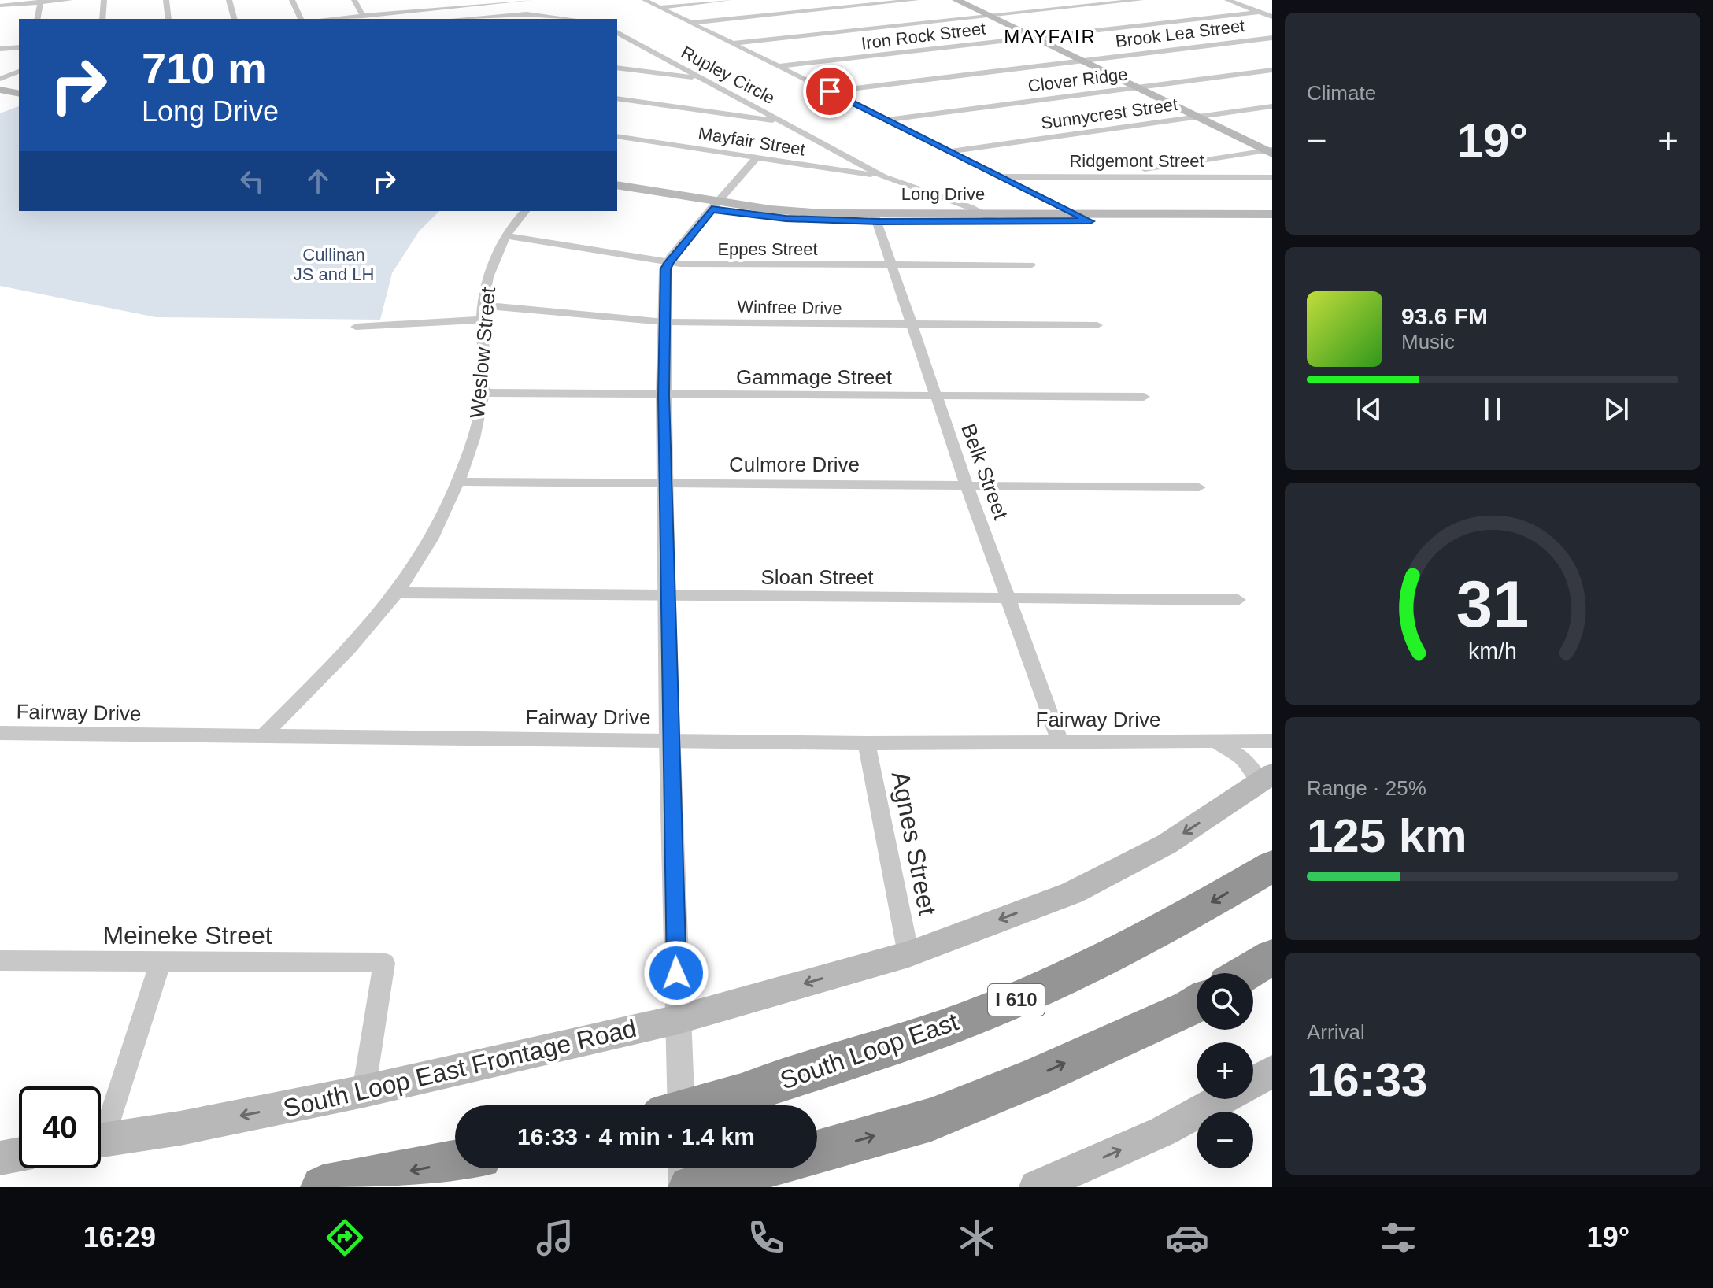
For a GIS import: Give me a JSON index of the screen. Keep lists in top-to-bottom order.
{
  "streets": {
    "highway": ["I 610", "South Loop East"],
    "main road": ["Long Drive", "South Loop East Frontage Road"],
    "street": [
      "Brook Lea Street",
      "Iron Rock Street",
      "Rupley Circle",
      "Clover Ridge",
      "Sunnycrest Street",
      "Mayfair Street",
      "Ridgemont Street",
      "Eppes Street",
      "Winfree Drive",
      "Weslow Street",
      "Gammage Street",
      "Culmore Drive",
      "Belk Street",
      "Sloan Street",
      "Fairway Drive",
      "Agnes Street",
      "Meineke Street"
    ]
  },
  "crossings": [
    ["Rupley Circle", "Mayfair Street"],
    ["Rupley Circle", "Long Drive"],
    ["Long Drive", "Belk Street"],
    ["Eppes Street", "Weslow Street"],
    ["Eppes Street", "Belk Street"],
    ["Winfree Drive", "Weslow Street"],
    ["Winfree Drive", "Belk Street"],
    ["Weslow Street", "Gammage Street"],
    ["Weslow Street", "Culmore Drive"],
    ["Weslow Street", "Sloan Street"],
    ["Weslow Street", "Fairway Drive"],
    ["Gammage Street", "Belk Street"],
    ["Culmore Drive", "Belk Street"],
    ["Belk Street", "Sloan Street"],
    ["Belk Street", "Fairway Drive"],
    ["Fairway Drive", "Agnes Street"],
    ["Agnes Street", "South Loop East Frontage Road"],
    ["Meineke Street", "South Loop East Frontage Road"]
  ],
  "one_way": ["South Loop East Frontage Road"],
  "districts": ["MAYFAIR"],
  "parks": ["Cullinan JS and LH"],
  "page": {
    "tile": [
      "Climate",
      ["Range · 25%", "125 km"],
      ["Arrival", "16:33"]
    ],
    "turn": ["710 m", "Long Drive"],
    "heat": ["−", "19°", "+"],
    "song": ["93.6 FM", "Music"],
    "map_buttons": ["+", "−"],
    "limit": "40",
    "trip": "16:33 · 4 min · 1.4 km",
    "tabs": ["16:29", "19°"],
    "gauge": ["31", "km/h"]
  }
}
